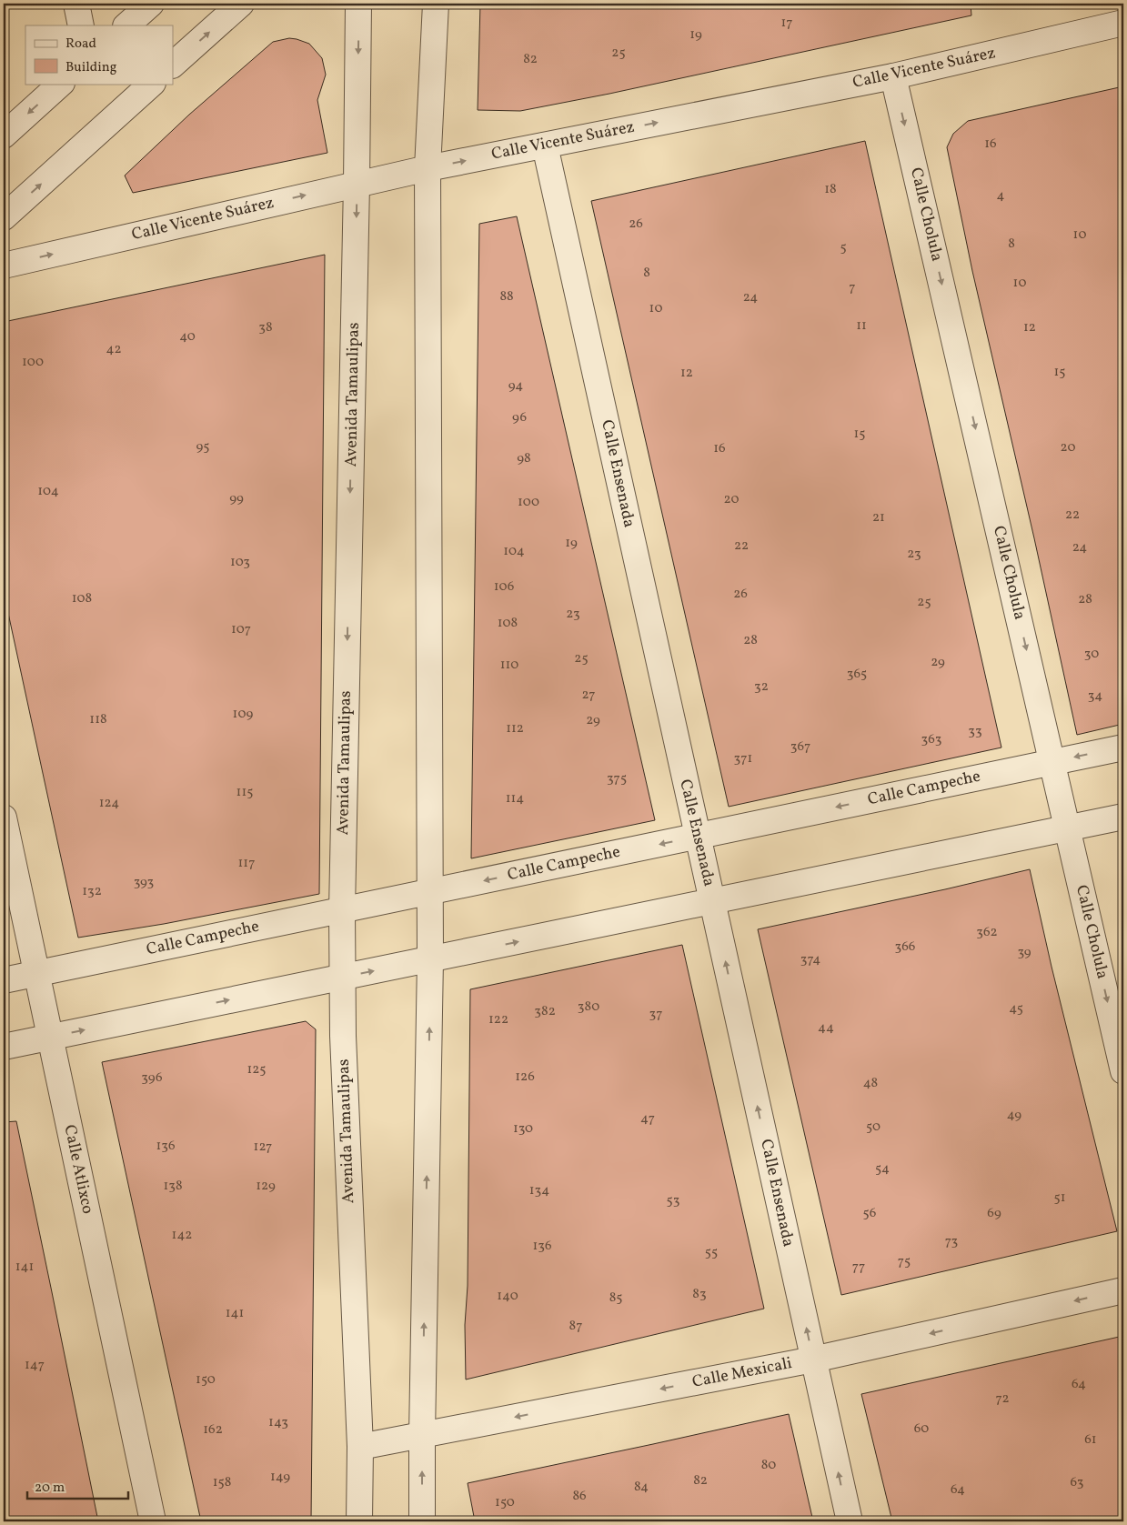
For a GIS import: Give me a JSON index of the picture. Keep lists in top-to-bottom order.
{
  "streets": {
    "street": [
      "Calle Vicente Suárez",
      "Calle Cholula",
      "Avenida Tamaulipas",
      "Calle Ensenada",
      "Calle Campeche",
      "Calle Atlixco",
      "Calle Mexicali"
    ]
  },
  "crossings": [
    ["Calle Vicente Suárez", "Calle Cholula"],
    ["Calle Vicente Suárez", "Avenida Tamaulipas"],
    ["Calle Vicente Suárez", "Calle Ensenada"],
    ["Calle Cholula", "Calle Campeche"],
    ["Avenida Tamaulipas", "Calle Campeche"],
    ["Avenida Tamaulipas", "Calle Mexicali"],
    ["Calle Ensenada", "Calle Campeche"],
    ["Calle Ensenada", "Calle Mexicali"],
    ["Calle Campeche", "Calle Atlixco"]
  ],
  "one_way": [
    "Calle Vicente Suárez",
    "Calle Cholula",
    "Calle Ensenada",
    "Calle Mexicali"
  ],
  "house_numbers": [
    "17",
    "19",
    "25",
    "82",
    "16",
    "18",
    "4",
    "26",
    "10",
    "8",
    "5",
    "8",
    "10",
    "7",
    "88",
    "24",
    "10",
    "11",
    "38",
    "12",
    "40",
    "42",
    "100",
    "15",
    "12",
    "94",
    "96",
    "15",
    "95",
    "20",
    "16",
    "98",
    "104",
    "99",
    "20",
    "100",
    "22",
    "21",
    "19",
    "22",
    "24",
    "104",
    "23",
    "103",
    "106",
    "26",
    "108",
    "28",
    "25",
    "23",
    "108",
    "107",
    "28",
    "30",
    "25",
    "29",
    "110",
    "365",
    "32",
    "27",
    "34",
    "109",
    "118",
    "29",
    "112",
    "33",
    "363",
    "367",
    "371",
    "375",
    "115",
    "114",
    "124",
    "117",
    "393",
    "132",
    "362",
    "366",
    "39",
    "374",
    "380",
    "45",
    "382",
    "37",
    "122",
    "44",
    "125",
    "126",
    "396",
    "48",
    "49",
    "47",
    "50",
    "130",
    "136",
    "127",
    "54",
    "138",
    "129",
    "134",
    "51",
    "53",
    "56",
    "69",
    "142",
    "73",
    "136",
    "55",
    "75",
    "141",
    "77",
    "83",
    "140",
    "85",
    "141",
    "87",
    "147",
    "150",
    "64",
    "72",
    "143",
    "60",
    "162",
    "61",
    "80",
    "149",
    "82",
    "158",
    "63",
    "84",
    "64",
    "86",
    "150"
  ],
  "legend": ["Road", "Building"],
  "scale_bar": "20 m"
}
